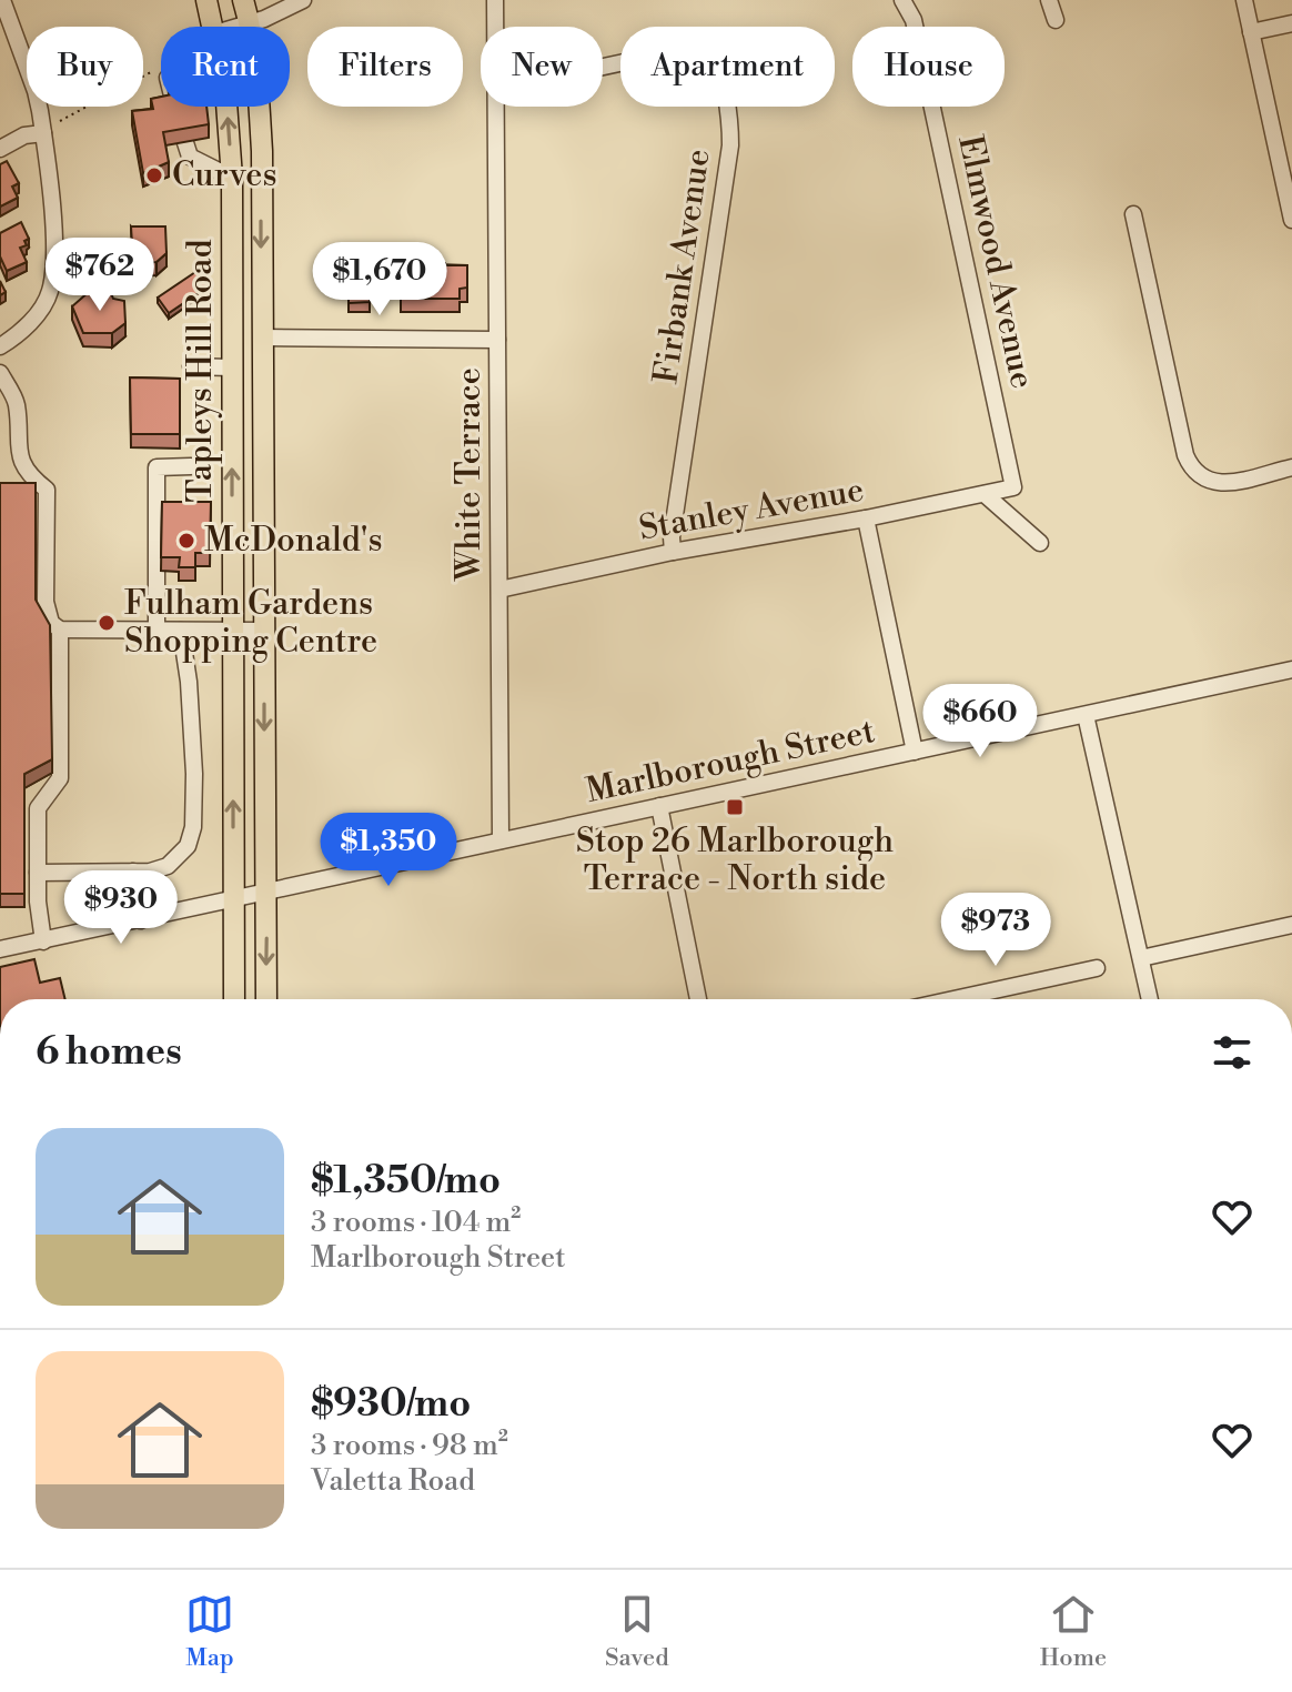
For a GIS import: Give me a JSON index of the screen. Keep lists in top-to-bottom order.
{
  "streets": {
    "main road": ["Tapleys Hill Road"],
    "street": [
      "Elmwood Avenue",
      "Firbank Avenue",
      "White Terrace",
      "Stanley Avenue",
      "Marlborough Street"
    ]
  },
  "crossings": [
    ["Elmwood Avenue", "Stanley Avenue"],
    ["Firbank Avenue", "Stanley Avenue"],
    ["Tapleys Hill Road", "Marlborough Street"],
    ["White Terrace", "Stanley Avenue"],
    ["White Terrace", "Marlborough Street"]
  ],
  "places": {
    "other": ["Curves", "McDonald's", "Fulham Gardens Shopping Centre"],
    "transit": ["Stop 26 Marlborough Terrace - North side"]
  },
  "page": {
    "chip": [
      "Buy",
      "Rent",
      "Filters",
      "New",
      "Apartment",
      "House"
    ],
    "price": [
      "$762",
      "$1,670",
      "$660",
      "$1,350",
      "$930",
      "$973"
    ],
    "heading": "6 homes",
    "list": [
      {
        "name": "$1,350/mo",
        "note": "3 rooms · 104 m² · Marlborough Street"
      },
      {
        "name": "$930/mo",
        "note": "3 rooms · 98 m² · Valetta Road"
      }
    ],
    "tabs": ["Map", "Saved", "Home"]
  }
}
